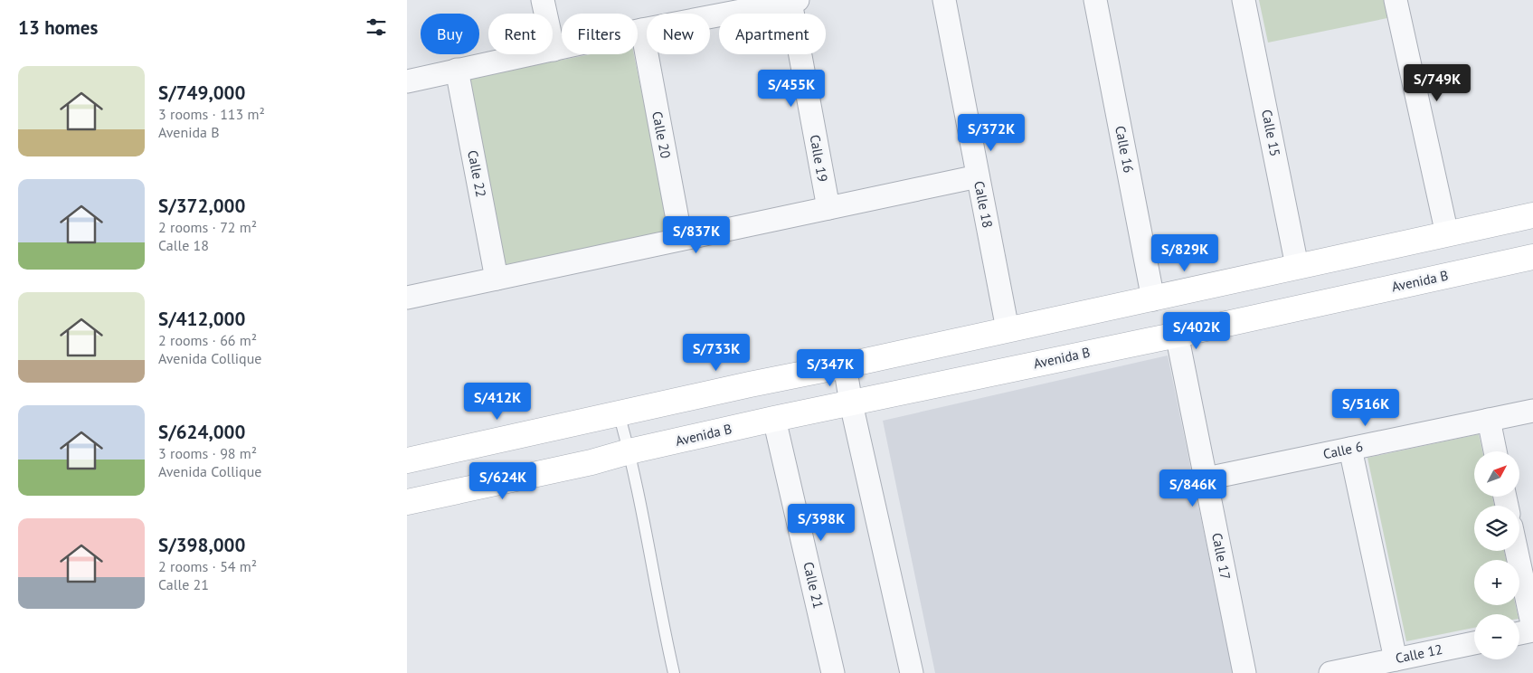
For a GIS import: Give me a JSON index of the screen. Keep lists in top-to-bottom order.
{
  "streets": {
    "street": [
      "Calle 15",
      "Calle 20",
      "Calle 16",
      "Calle 19",
      "Calle 22",
      "Calle 18",
      "Avenida B",
      "Calle 6",
      "Calle 17",
      "Calle 21",
      "Calle 12"
    ]
  },
  "crossings": [
    ["Avenida B", "Calle 17"],
    ["Avenida B", "Calle 21"],
    ["Calle 6", "Calle 17"]
  ],
  "north": "top right",
  "page": {
    "heading": "13 homes",
    "chip": [
      "Buy",
      "Rent",
      "Filters",
      "New",
      "Apartment"
    ],
    "list": [
      {
        "name": "S/749,000",
        "note": "3 rooms · 113 m² · Avenida B"
      },
      {
        "name": "S/372,000",
        "note": "2 rooms · 72 m² · Calle 18"
      },
      {
        "name": "S/412,000",
        "note": "2 rooms · 66 m² · Avenida Collique"
      },
      {
        "name": "S/624,000",
        "note": "3 rooms · 98 m² · Avenida Collique"
      },
      {
        "name": "S/398,000",
        "note": "2 rooms · 54 m² · Calle 21"
      }
    ],
    "price": [
      "S/749K",
      "S/455K",
      "S/372K",
      "S/837K",
      "S/829K",
      "S/402K",
      "S/733K",
      "S/347K",
      "S/412K",
      "S/516K",
      "S/624K",
      "S/846K",
      "S/398K"
    ],
    "map_buttons": ["+", "−"]
  }
}
